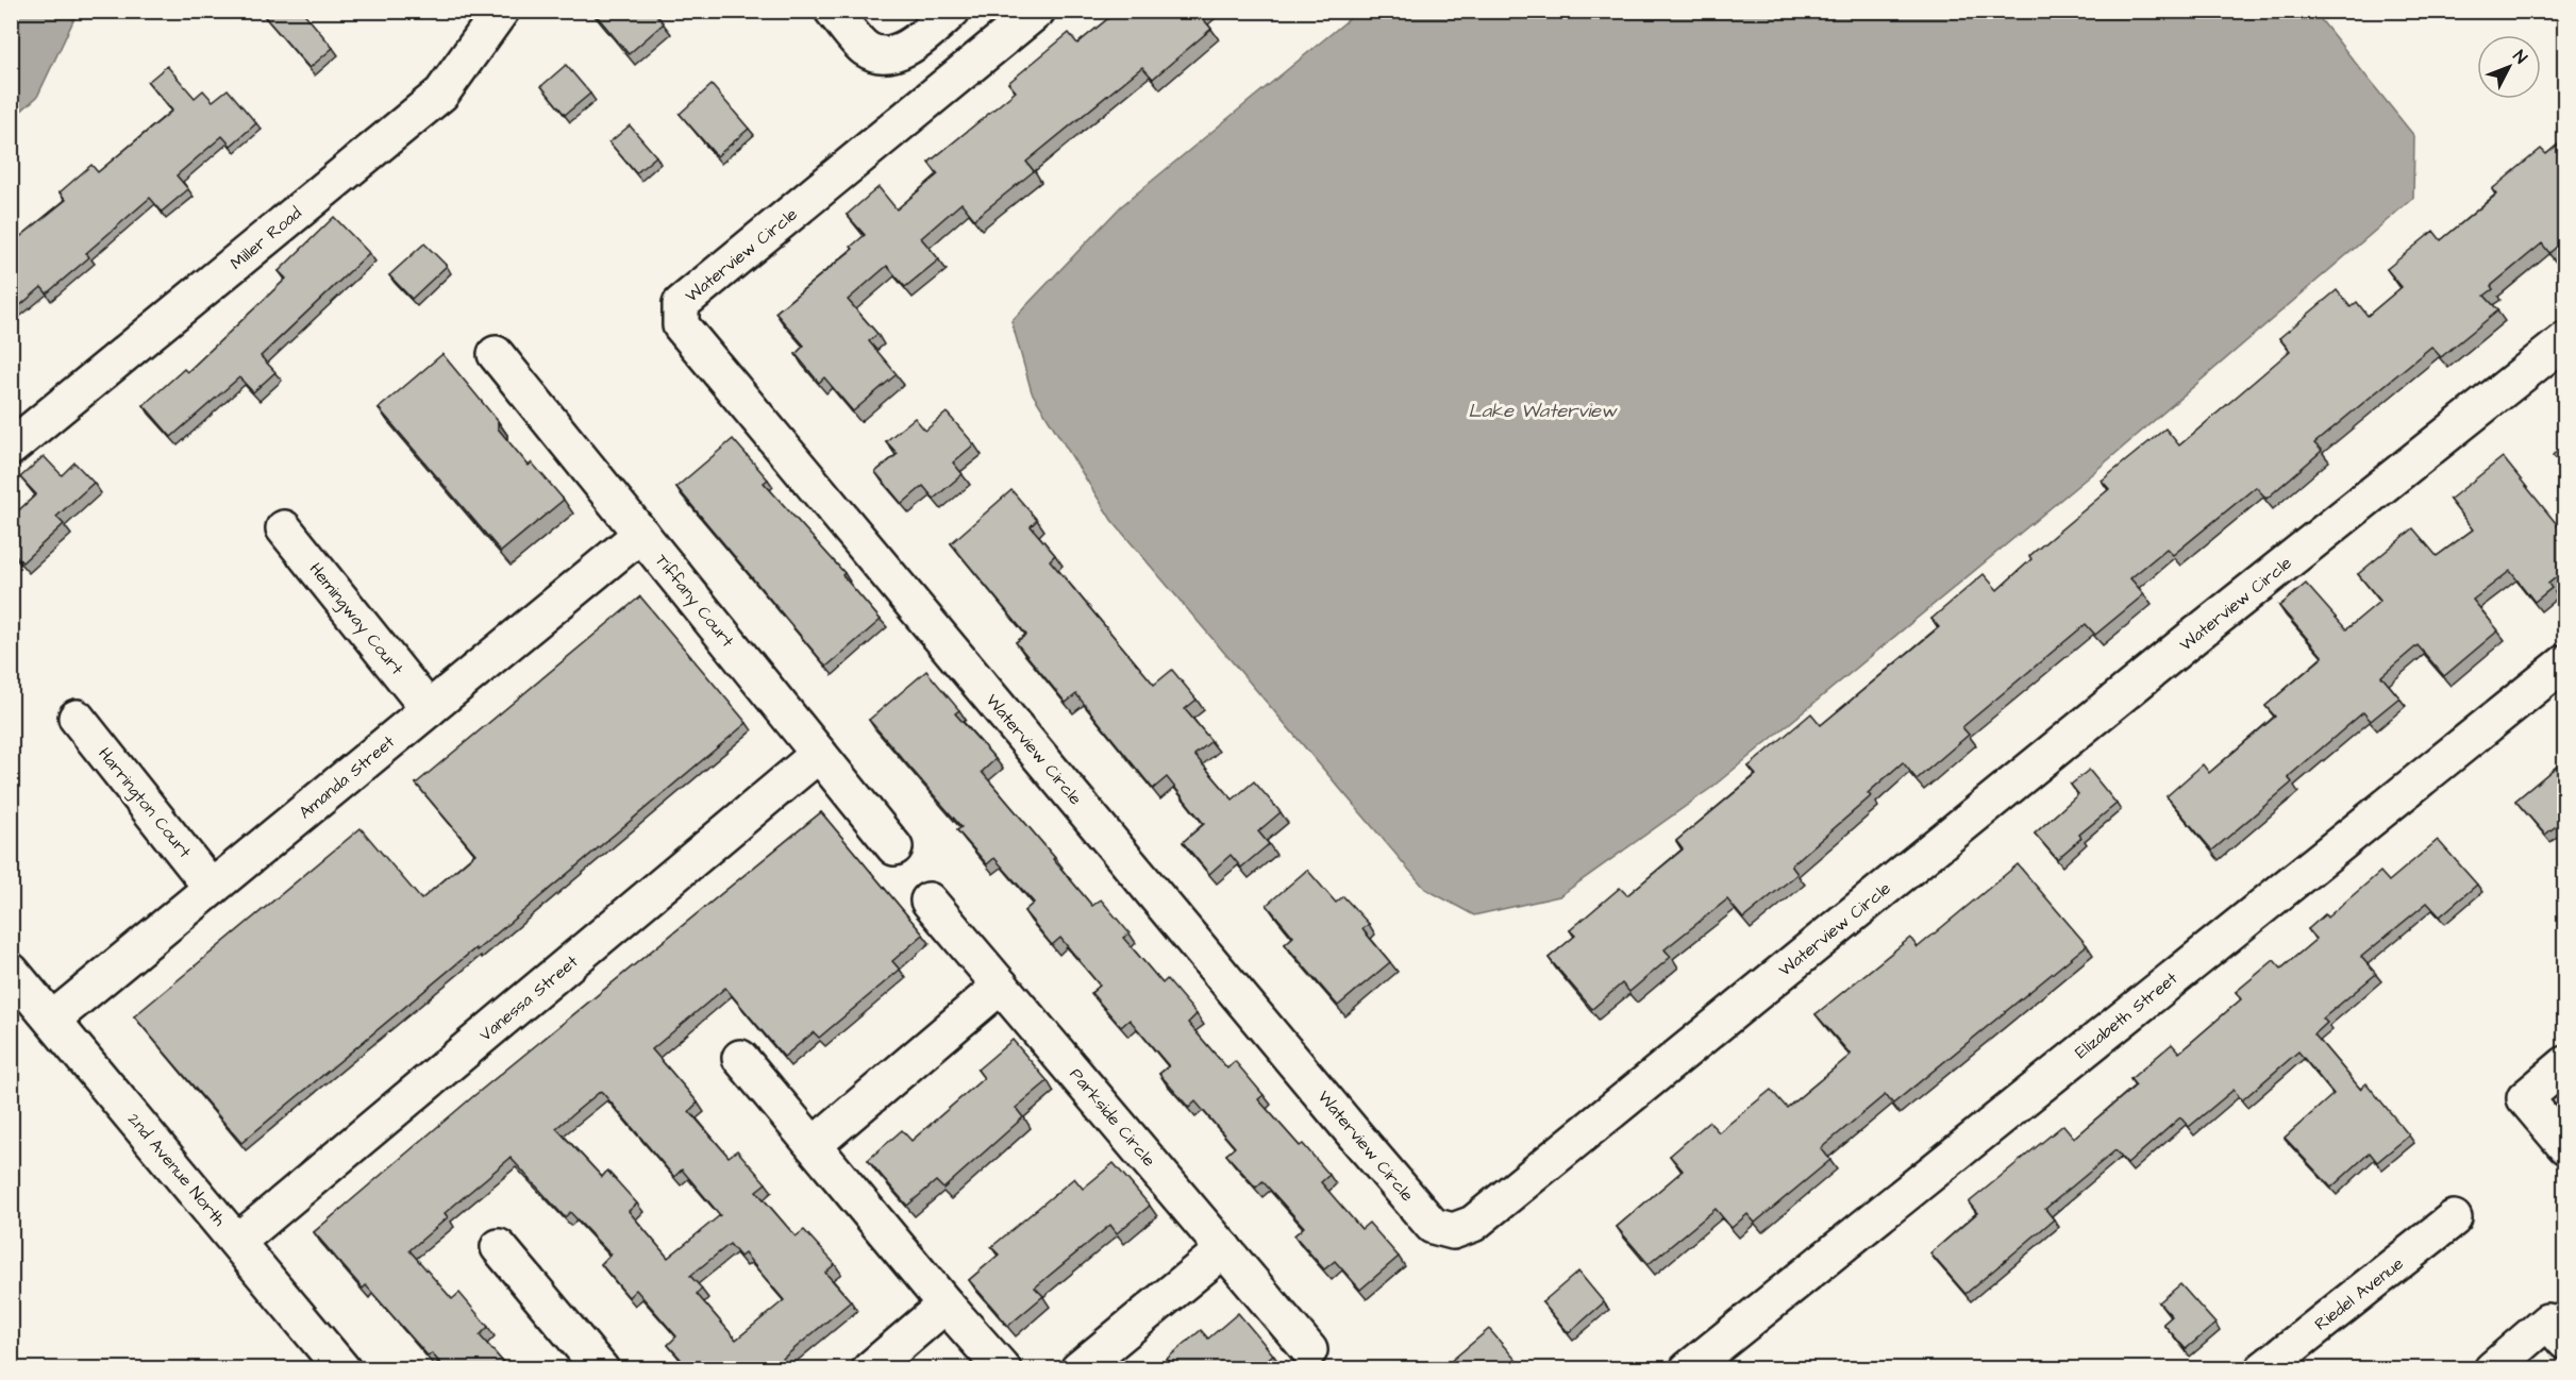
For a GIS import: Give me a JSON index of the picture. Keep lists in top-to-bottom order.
{
  "streets": {
    "street": [
      "Miller Road",
      "Waterview Circle",
      "Tiffany Court",
      "Hemingway Court",
      "Amanda Street",
      "Harrington Court",
      "Vanessa Street",
      "Elizabeth Street",
      "Parkside Circle",
      "2nd Avenue North",
      "Riedel Avenue"
    ]
  },
  "crossings": [
    ["Tiffany Court", "Amanda Street"],
    ["Tiffany Court", "Vanessa Street"],
    ["Hemingway Court", "Amanda Street"],
    ["Amanda Street", "Harrington Court"],
    ["Amanda Street", "2nd Avenue North"],
    ["Vanessa Street", "2nd Avenue North"]
  ],
  "water": ["Lake Waterview"],
  "north": "top right"
}
